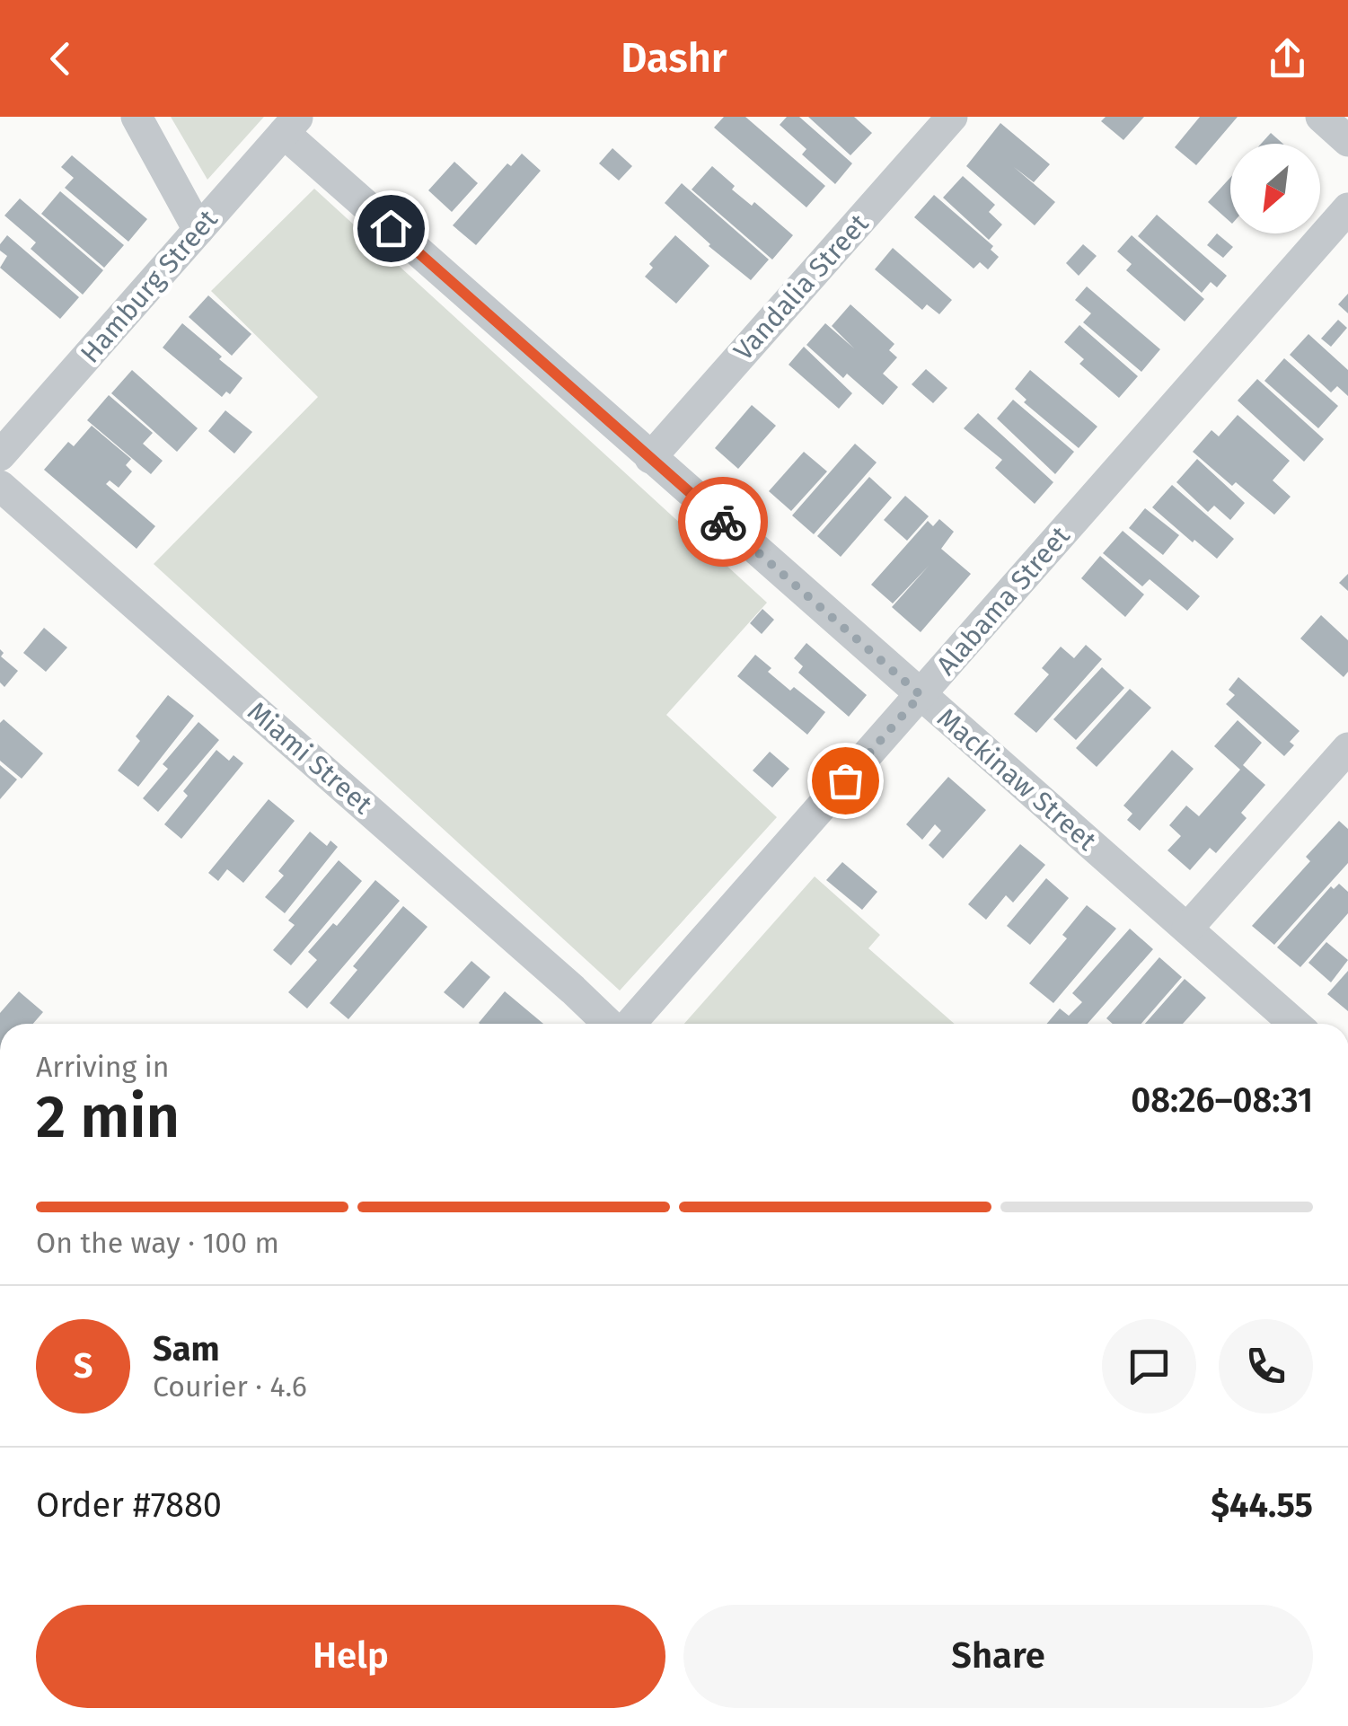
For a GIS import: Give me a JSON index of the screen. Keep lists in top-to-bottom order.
{
  "streets": {
    "street": [
      "Hamburg Street",
      "Vandalia Street",
      "Alabama Street",
      "Miami Street",
      "Mackinaw Street"
    ]
  },
  "crossings": [
    ["Hamburg Street", "Mackinaw Street"],
    ["Vandalia Street", "Mackinaw Street"],
    ["Alabama Street", "Mackinaw Street"]
  ],
  "north": "bottom left",
  "page": {
    "header": "Dashr",
    "heading": ["2 min", "Arriving in", "08:26–08:31"],
    "panel": [
      "Sam",
      "Courier · 4.6",
      "Order #7880",
      "$44.55"
    ],
    "bar": "On the way · 100 m",
    "round": "S",
    "buttons": ["Help", "Share"]
  }
}
